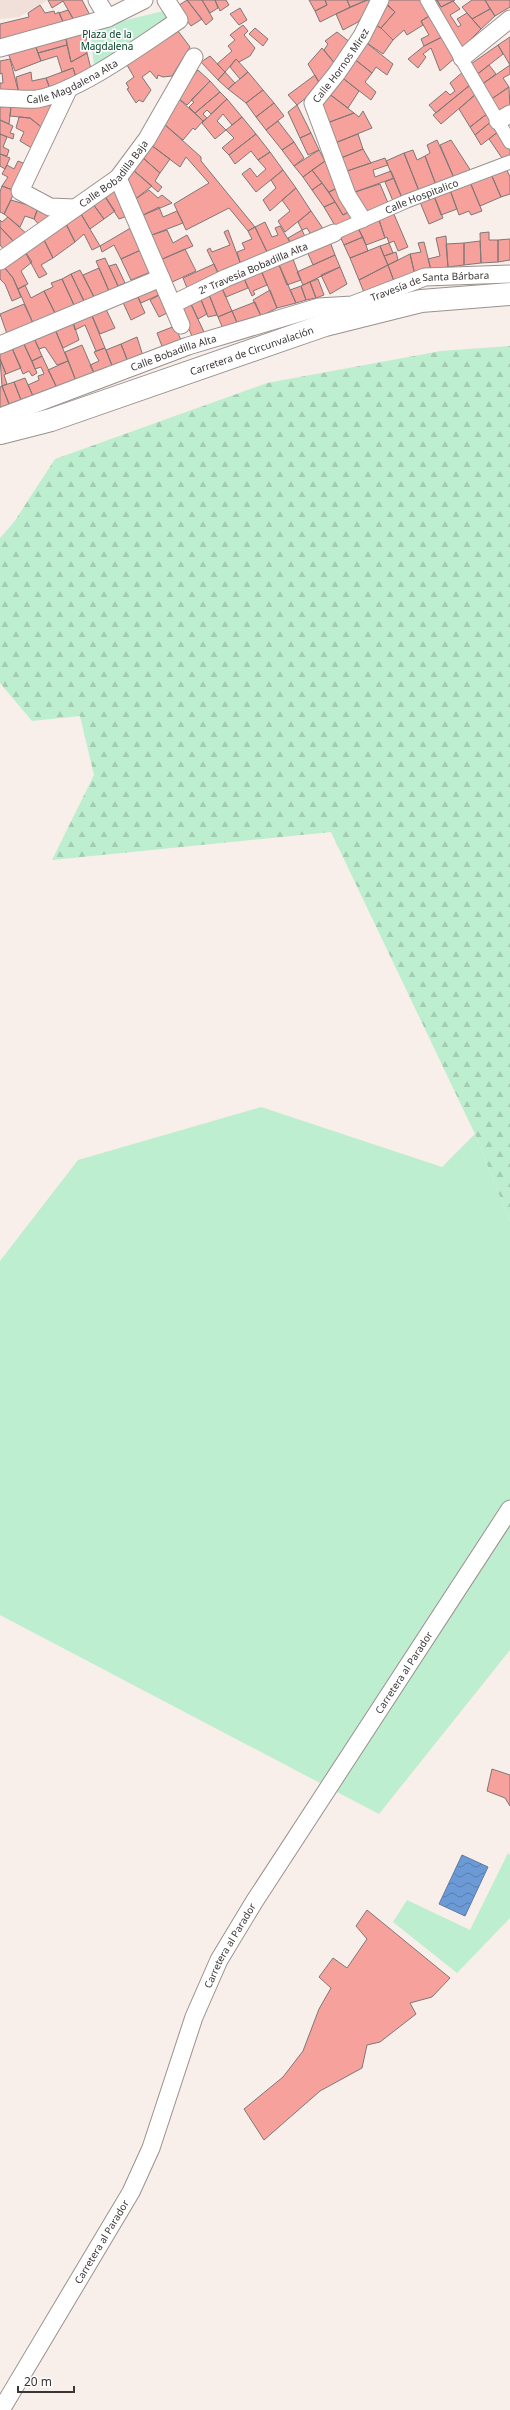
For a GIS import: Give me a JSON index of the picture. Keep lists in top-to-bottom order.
{
  "streets": {
    "main road": ["Carretera de Circunvalación"],
    "street": [
      "Calle Hornos Mirez",
      "Calle Magdalena Alta",
      "Calle Bobadilla Baja",
      "Calle Hospitalico",
      "2ª Travesía Bobadilla Alta",
      "Travesía de Santa Bárbara",
      "Calle Bobadilla Alta",
      "Carretera al Parador"
    ]
  },
  "crossings": [
    ["Calle Hornos Mirez", "Calle Hospitalico"],
    ["Calle Hospitalico", "2ª Travesía Bobadilla Alta"],
    ["Travesía de Santa Bárbara", "Calle Bobadilla Alta"]
  ],
  "parks": ["Plaza de la Magdalena"],
  "scale_bar": "20 m"
}
